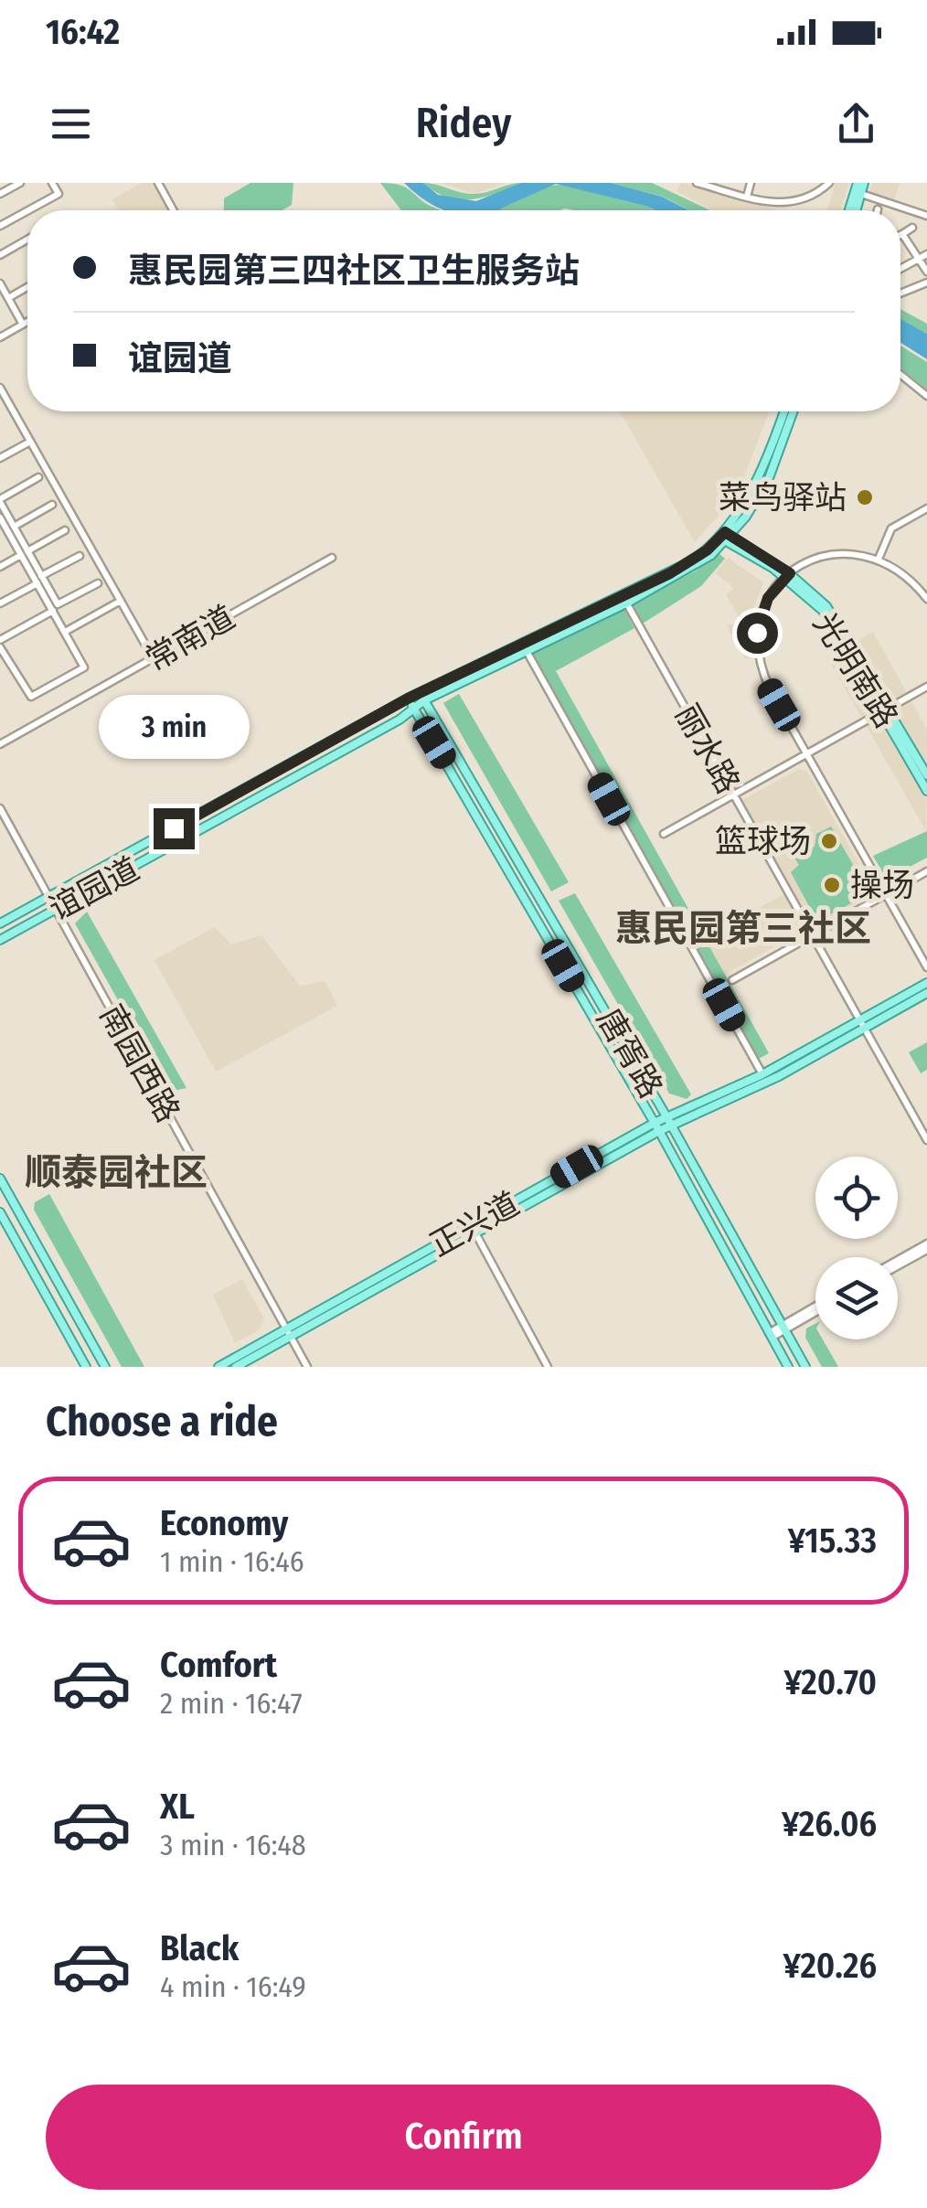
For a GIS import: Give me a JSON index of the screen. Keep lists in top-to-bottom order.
{
  "streets": {
    "main road": [
      "光明南路",
      "谊园道",
      "唐胥路",
      "正兴道"
    ],
    "street": ["常南道", "丽水路", "南园西路"]
  },
  "crossings": [
    ["丽水路", "正兴道"],
    ["谊园道", "唐胥路"],
    ["谊园道", "南园西路"],
    ["唐胥路", "正兴道"],
    ["南园西路", "正兴道"]
  ],
  "districts": ["惠民园第三社区", "顺泰园社区"],
  "places": ["菜鸟驿站", "篮球场", "操场"],
  "page": {
    "status": "16:42",
    "header": "Ridey",
    "banner": ["惠民园第三四社区卫生服务站", "谊园道"],
    "bubble": "3 min",
    "heading": "Choose a ride",
    "list": [
      {
        "name": "Economy",
        "note": "1 min · 16:46",
        "value": "¥15.33"
      },
      {
        "name": "Comfort",
        "note": "2 min · 16:47",
        "value": "¥20.70"
      },
      {
        "name": "XL",
        "note": "3 min · 16:48",
        "value": "¥26.06"
      },
      {
        "name": "Black",
        "note": "4 min · 16:49",
        "value": "¥20.26"
      }
    ],
    "buttons": "Confirm"
  }
}
